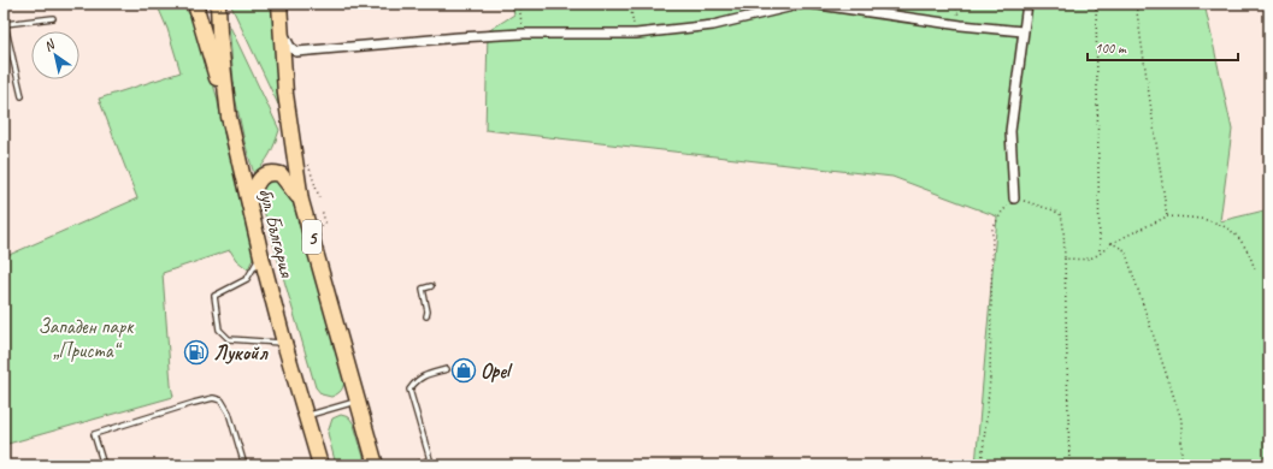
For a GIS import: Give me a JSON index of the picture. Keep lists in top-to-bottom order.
{
  "streets": {
    "highway": ["бул. България", "5"]
  },
  "parks": ["Западен парк „Приста“"],
  "places": {
    "fuel station": ["Лукойл"],
    "shop": ["Opel"]
  },
  "scale_bar": "100 m",
  "north": "top left"
}
